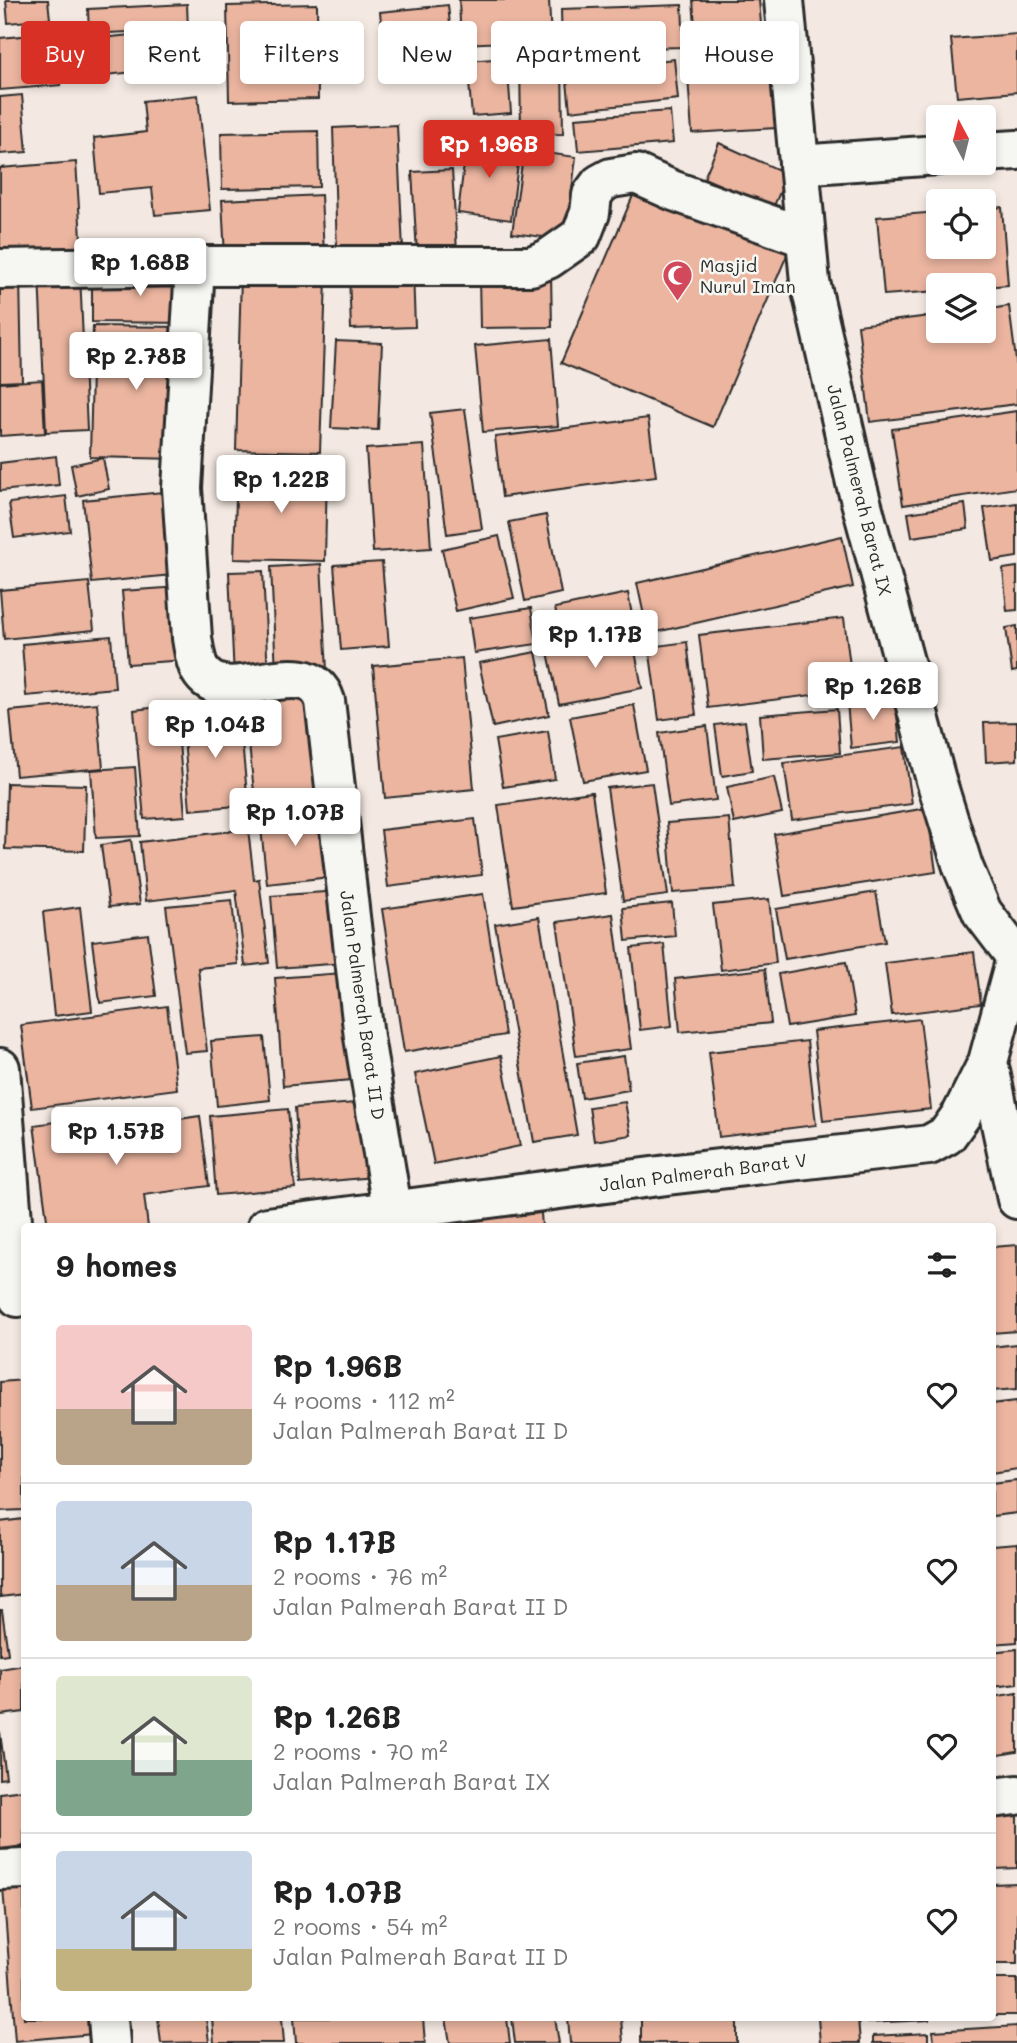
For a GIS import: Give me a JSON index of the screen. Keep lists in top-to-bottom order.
{
  "streets": {
    "street": ["Jalan Palmerah Barat IX", "Jalan Palmerah Barat II D", "Jalan Palmerah Barat V"]
  },
  "crossings": [
    ["Jalan Palmerah Barat IX", "Jalan Palmerah Barat V"],
    ["Jalan Palmerah Barat II D", "Jalan Palmerah Barat V"]
  ],
  "places": {
    "mosque": ["Masjid Nurul Iman"]
  },
  "north": "top",
  "page": {
    "chip": [
      "Buy",
      "Rent",
      "Filters",
      "New",
      "Apartment",
      "House"
    ],
    "price": [
      "Rp 1.96B",
      "Rp 1.68B",
      "Rp 2.78B",
      "Rp 1.22B",
      "Rp 1.17B",
      "Rp 1.26B",
      "Rp 1.04B",
      "Rp 1.07B",
      "Rp 1.57B"
    ],
    "heading": "9 homes",
    "list": [
      {
        "name": "Rp 1.96B",
        "note": "4 rooms · 112 m² · Jalan Palmerah Barat II D"
      },
      {
        "name": "Rp 1.17B",
        "note": "2 rooms · 76 m² · Jalan Palmerah Barat II D"
      },
      {
        "name": "Rp 1.26B",
        "note": "2 rooms · 70 m² · Jalan Palmerah Barat IX"
      },
      {
        "name": "Rp 1.07B",
        "note": "2 rooms · 54 m² · Jalan Palmerah Barat II D"
      }
    ]
  }
}
